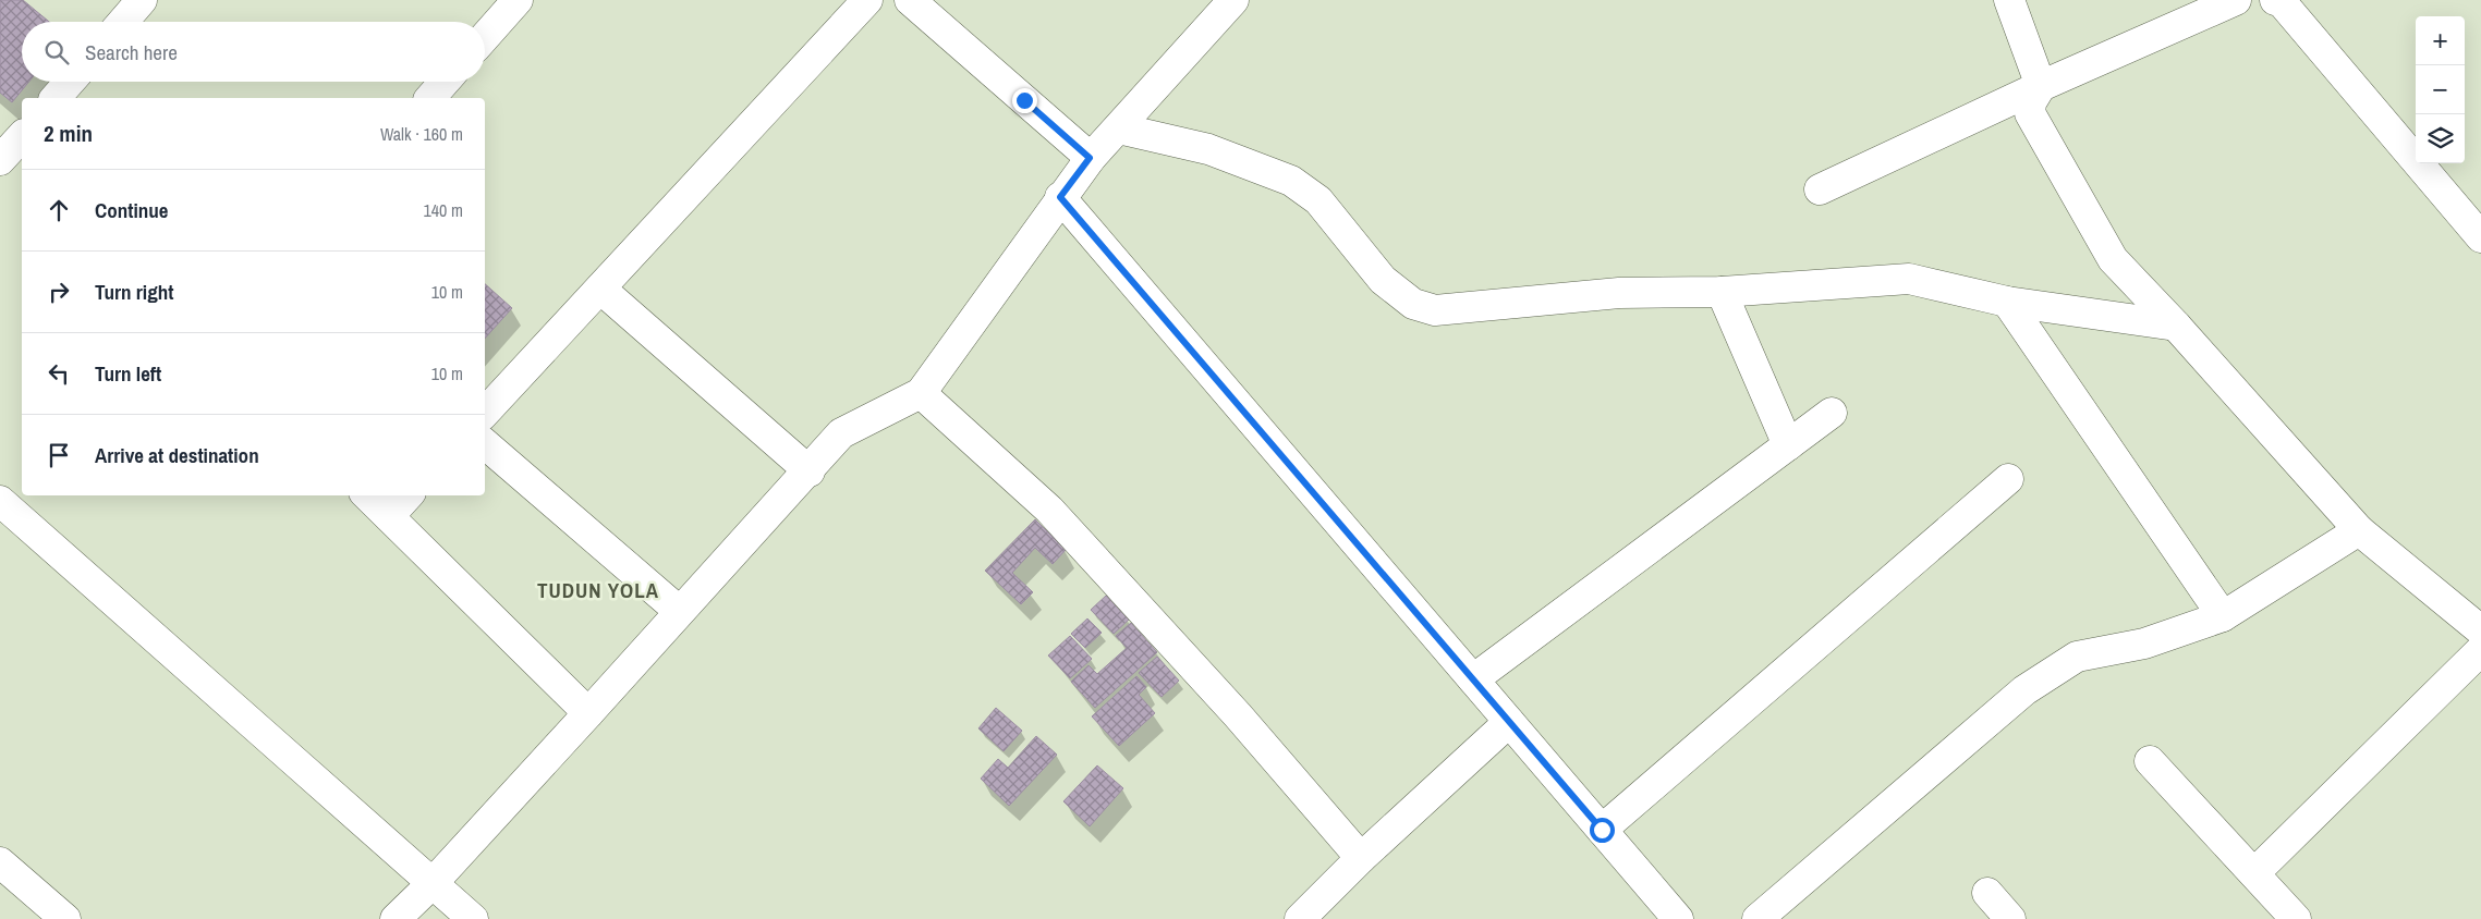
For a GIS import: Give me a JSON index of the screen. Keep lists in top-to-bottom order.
{
  "districts": ["TUDUN YOLA"],
  "page": {
    "map_buttons": ["+", "−"],
    "search": "Search here",
    "heading": ["2 min", "Walk · 160 m"],
    "list": [
      ["Continue", "140 m"],
      ["Turn right", "10 m"],
      ["Turn left", "10 m"],
      "Arrive at destination"
    ]
  }
}
